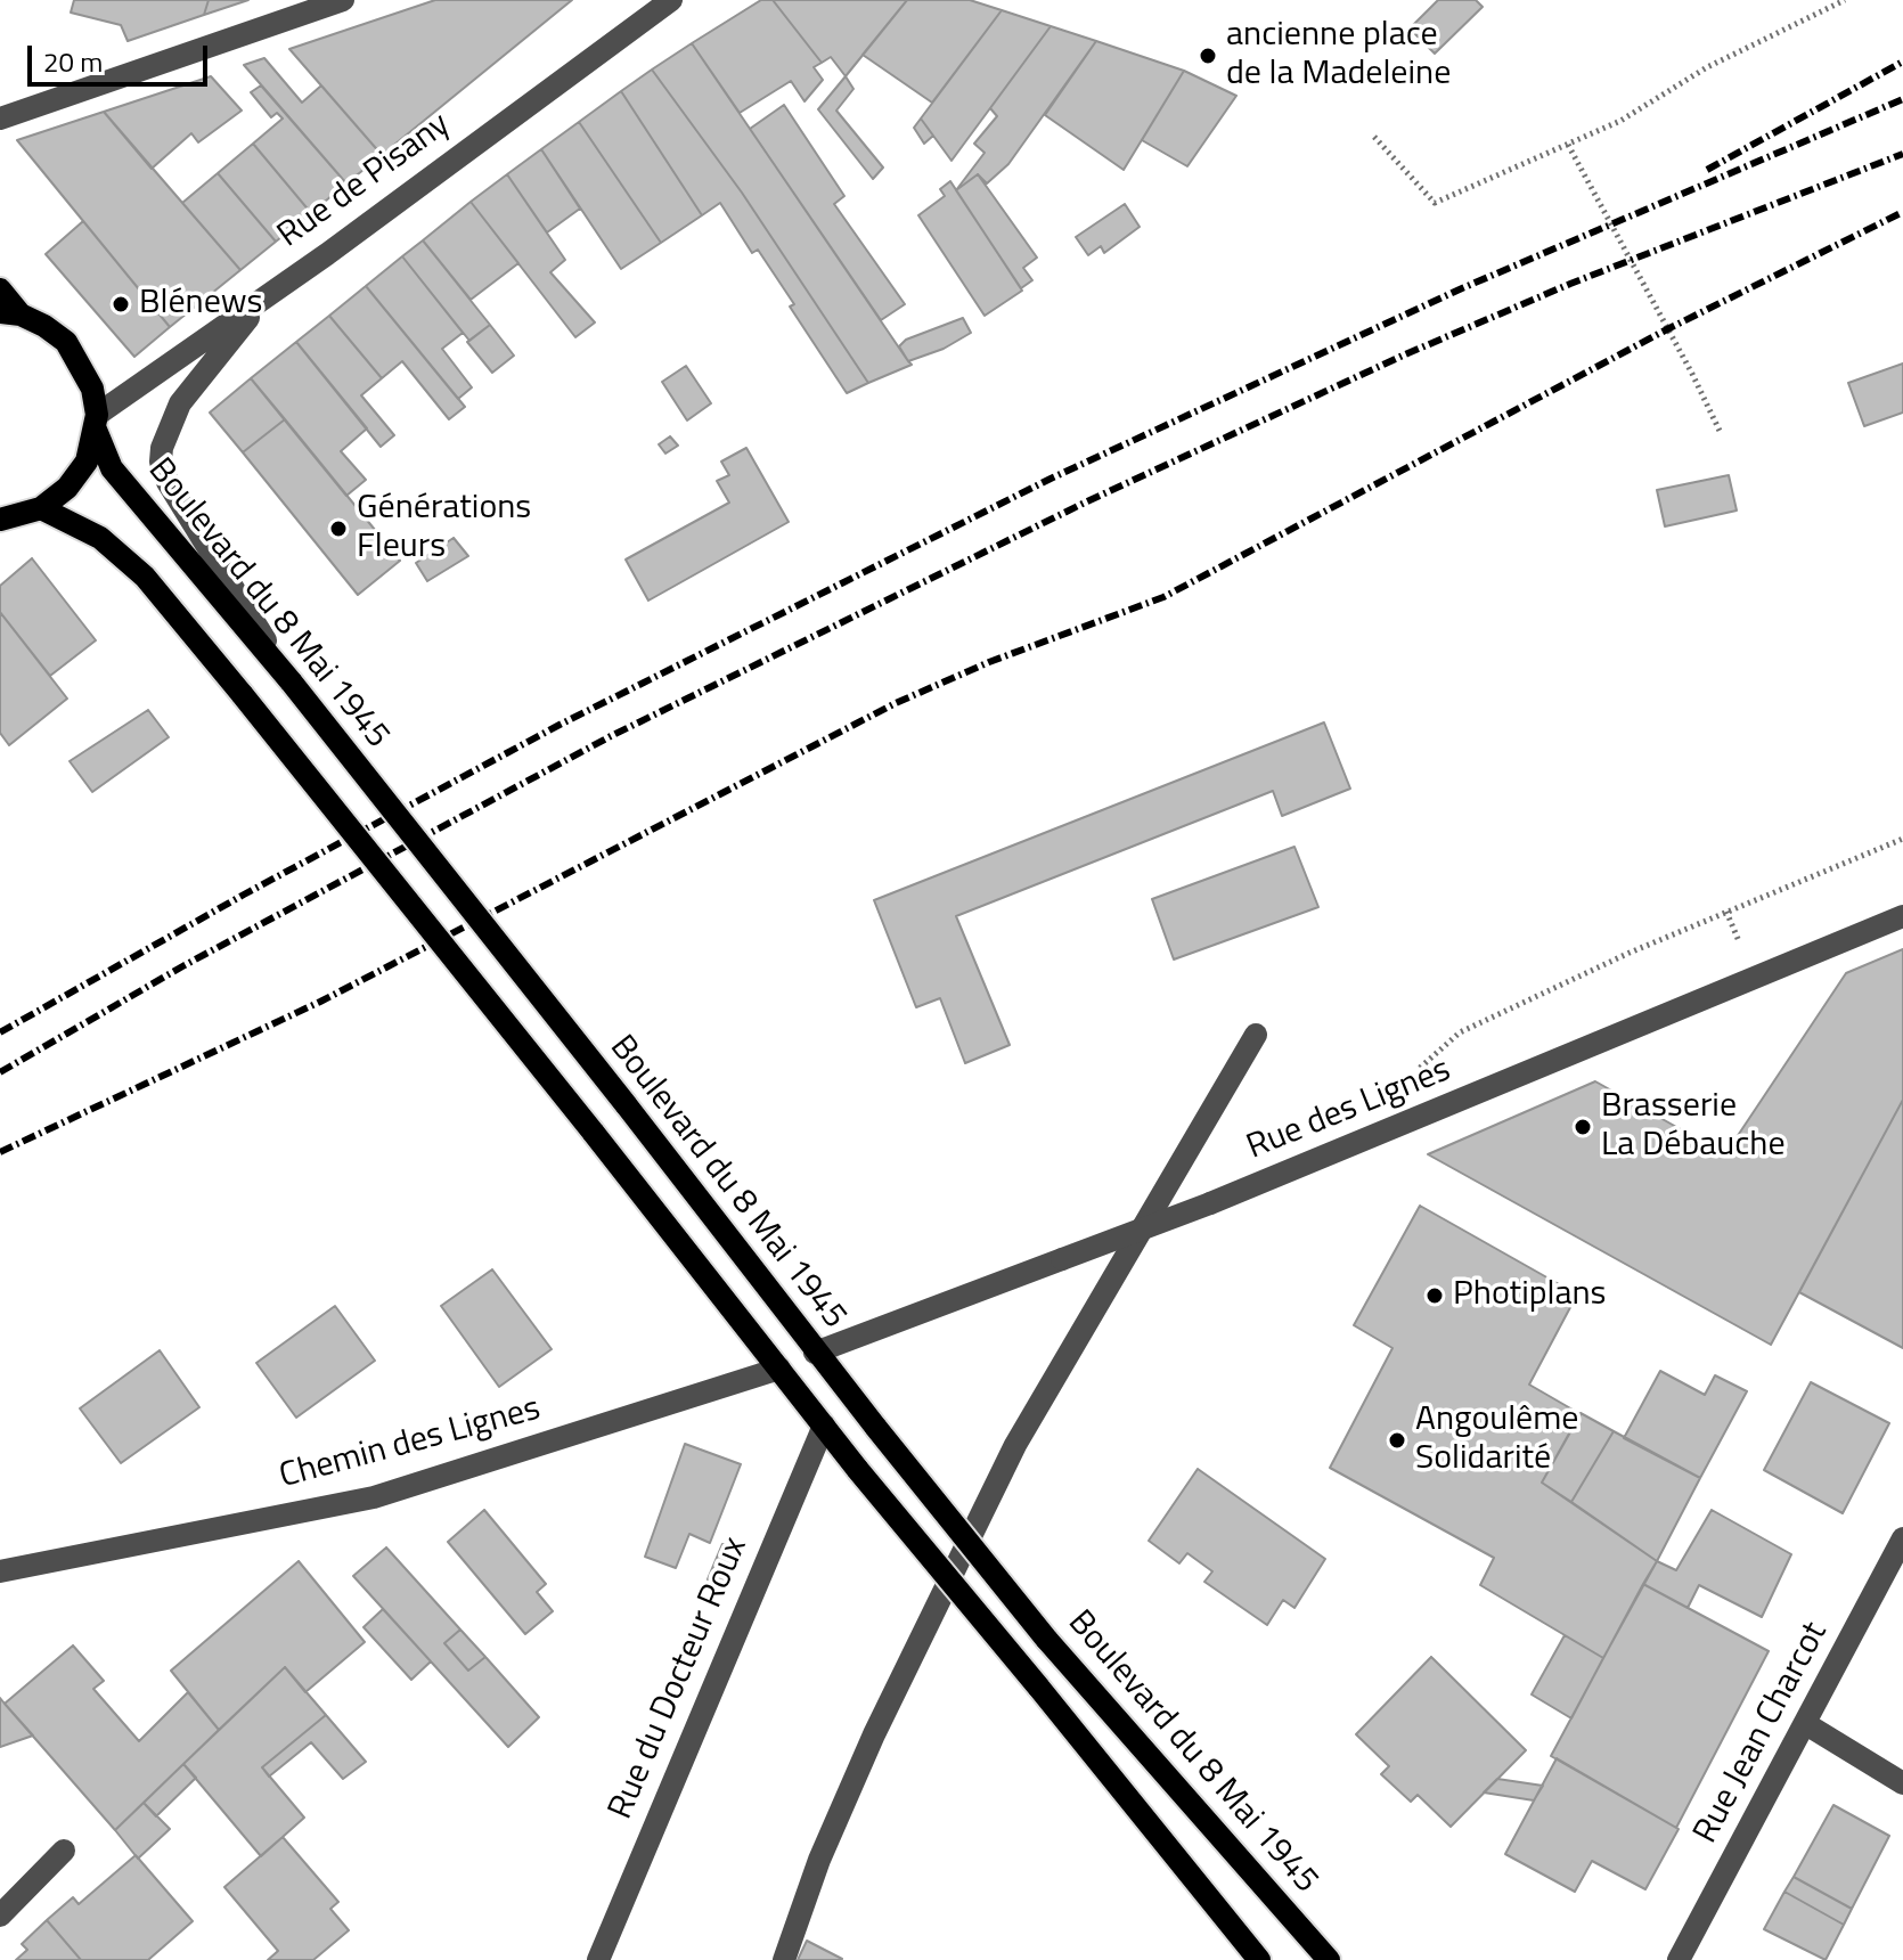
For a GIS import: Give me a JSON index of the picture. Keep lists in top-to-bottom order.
{
  "streets": {
    "main road": ["Boulevard du 8 Mai 1945"],
    "street": [
      "Rue de Pisany",
      "Rue des Lignes",
      "Chemin des Lignes",
      "Rue du Docteur Roux",
      "Rue Jean Charcot"
    ]
  },
  "crossings": [
    ["Rue de Pisany", "Boulevard du 8 Mai 1945"],
    ["Boulevard du 8 Mai 1945", "Rue des Lignes"]
  ],
  "places": [
    "ancienne place de la Madeleine",
    "Blénews",
    "Générations Fleurs",
    "Brasserie La Débauche",
    "Photiplans",
    "Angoulême Solidarité"
  ],
  "scale_bar": "20 m"
}
